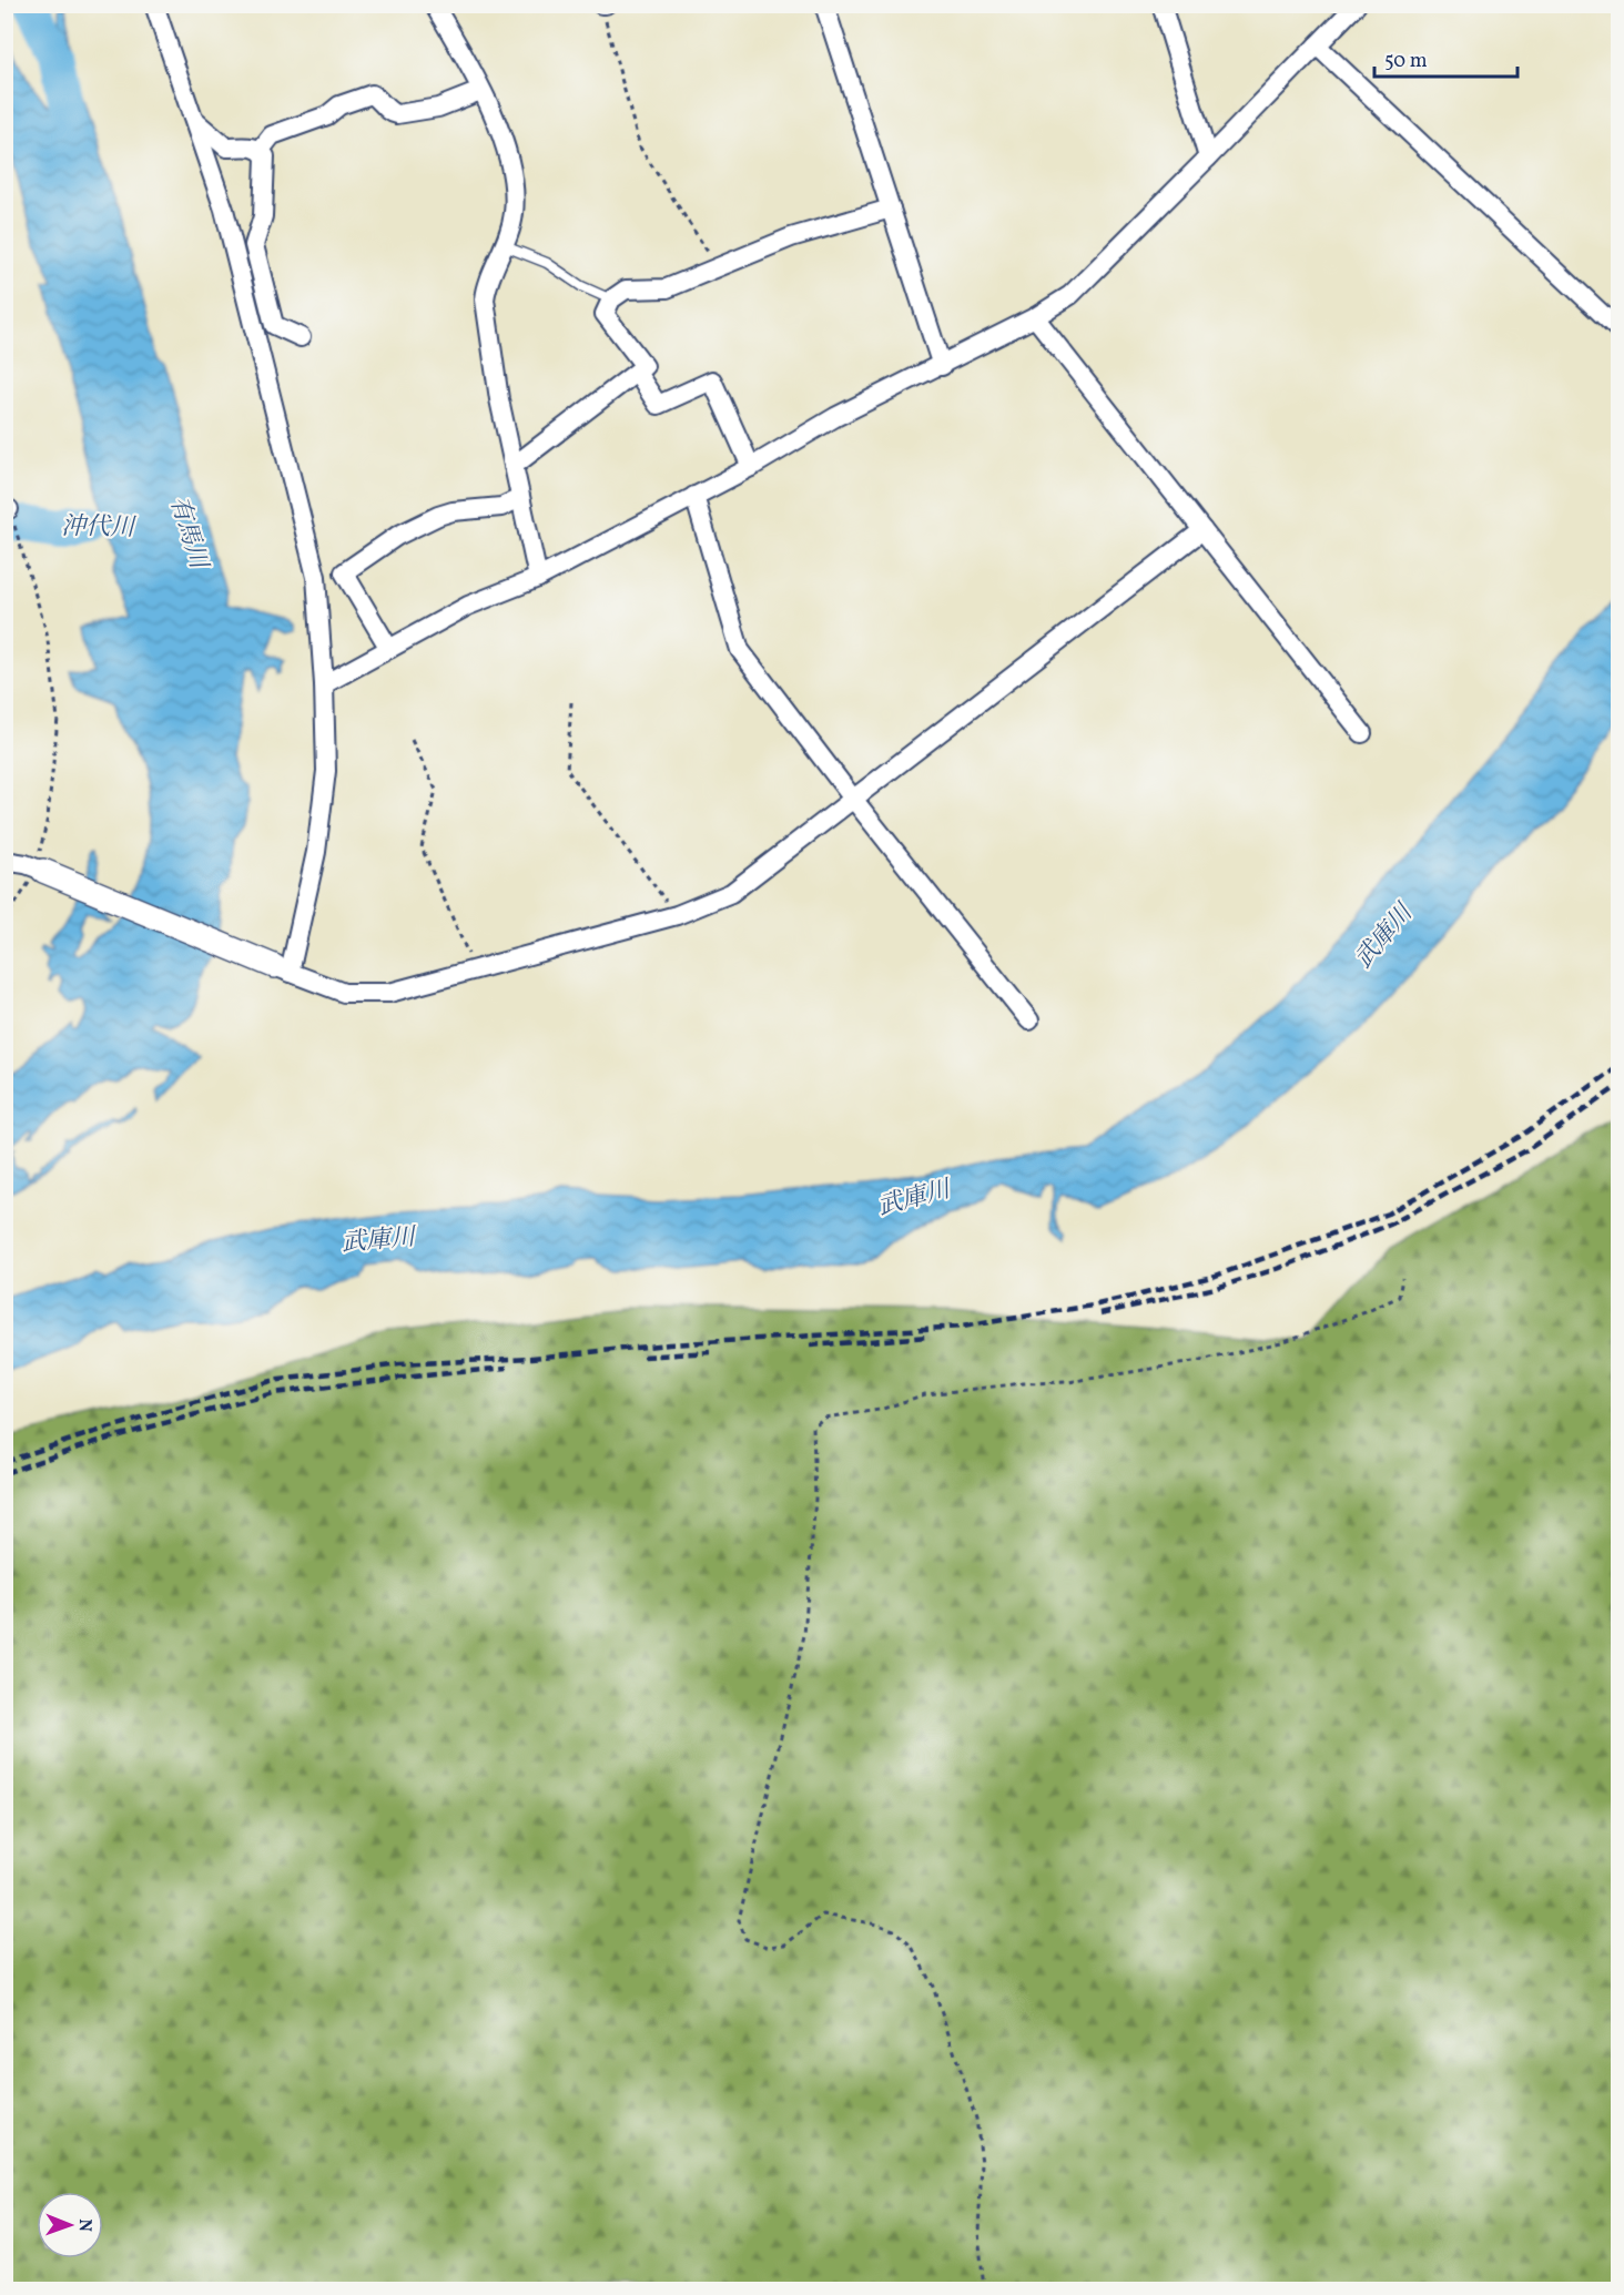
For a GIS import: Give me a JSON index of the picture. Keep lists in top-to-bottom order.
{
  "water": ["沖代川", "有馬川", "武庫川"],
  "scale_bar": "50 m",
  "north": "right"
}
